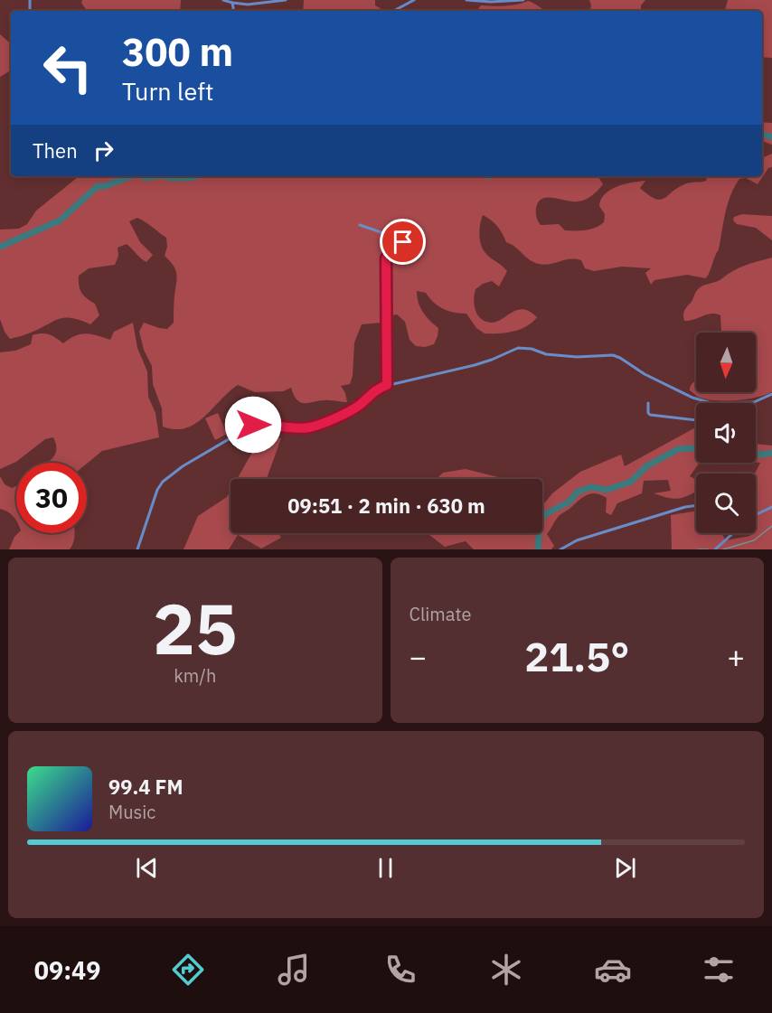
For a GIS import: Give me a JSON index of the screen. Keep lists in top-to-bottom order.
{
  "north": "bottom",
  "page": {
    "turn": ["300 m", "Turn left"],
    "then": "Then",
    "limit": "30",
    "trip": "09:51 · 2 min · 630 m",
    "tile": [
      ["25", "km/h"],
      "Climate"
    ],
    "heat": ["−", "21.5°", "+"],
    "song": ["99.4 FM", "Music"],
    "tabs": "09:49"
  }
}
